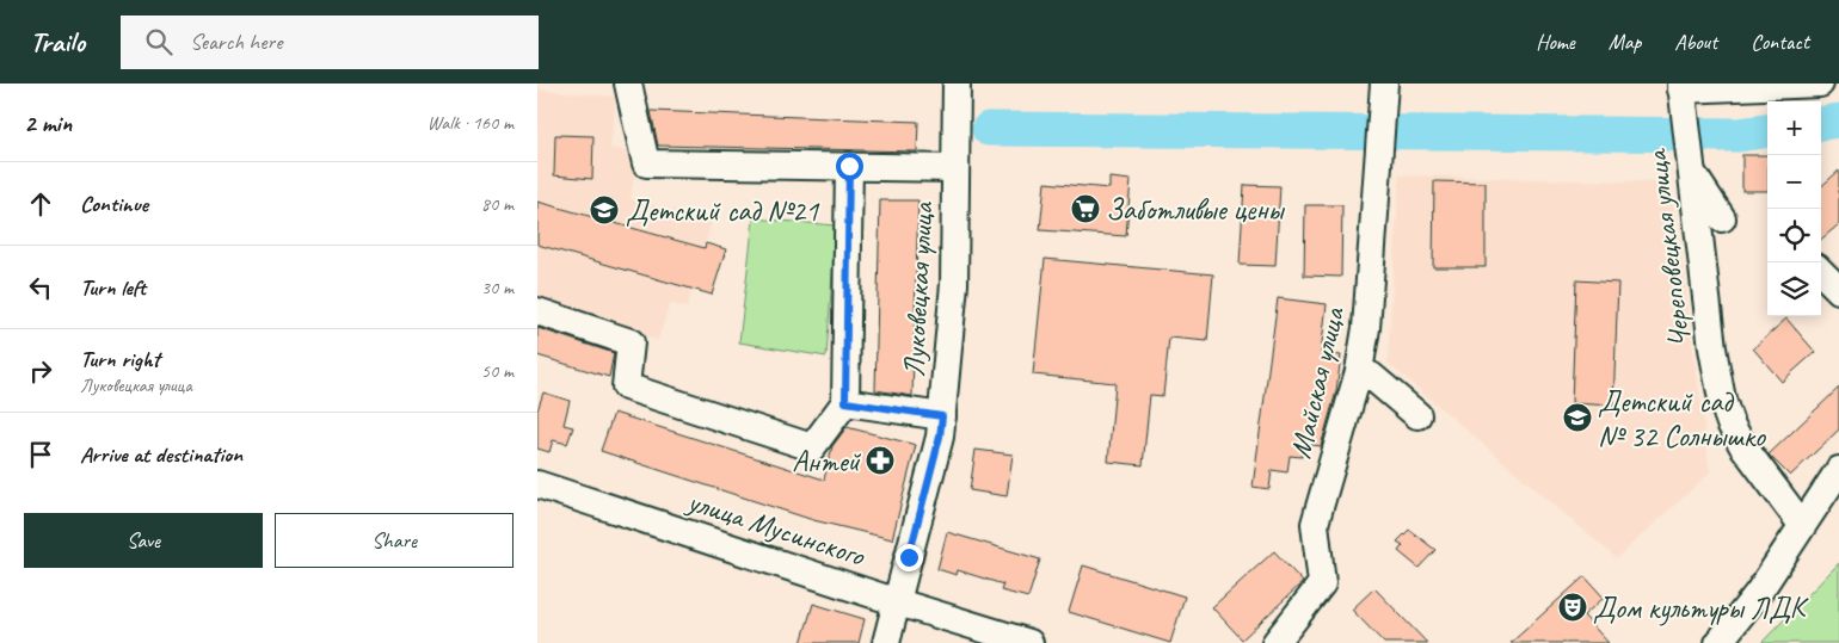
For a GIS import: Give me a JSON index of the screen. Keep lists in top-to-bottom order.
{
  "streets": {
    "street": [
      "Череповецкая улица",
      "Луковецкая улица",
      "Майская улица",
      "улица Мусинского"
    ]
  },
  "crossings": [
    ["Луковецкая улица", "улица Мусинского"]
  ],
  "places": {
    "supermarket": ["Заботливые цены"],
    "school or university": ["Детский сад №21", "Детский сад № 32 Солнышко"],
    "pharmacy": ["Антей"],
    "theatre": ["Дом культуры ЛДК"]
  },
  "page": {
    "header": "Trailo",
    "search": "Search here",
    "nav": [
      "Home",
      "Map",
      "About",
      "Contact"
    ],
    "heading": ["2 min", "Walk · 160 m"],
    "map_buttons": ["+", "−"],
    "list": [
      ["Continue", "80 m"],
      ["Turn left", "30 m"],
      ["Turn right", "Луковецкая улица", "50 m"],
      "Arrive at destination"
    ],
    "buttons": ["Save", "Share"]
  }
}
